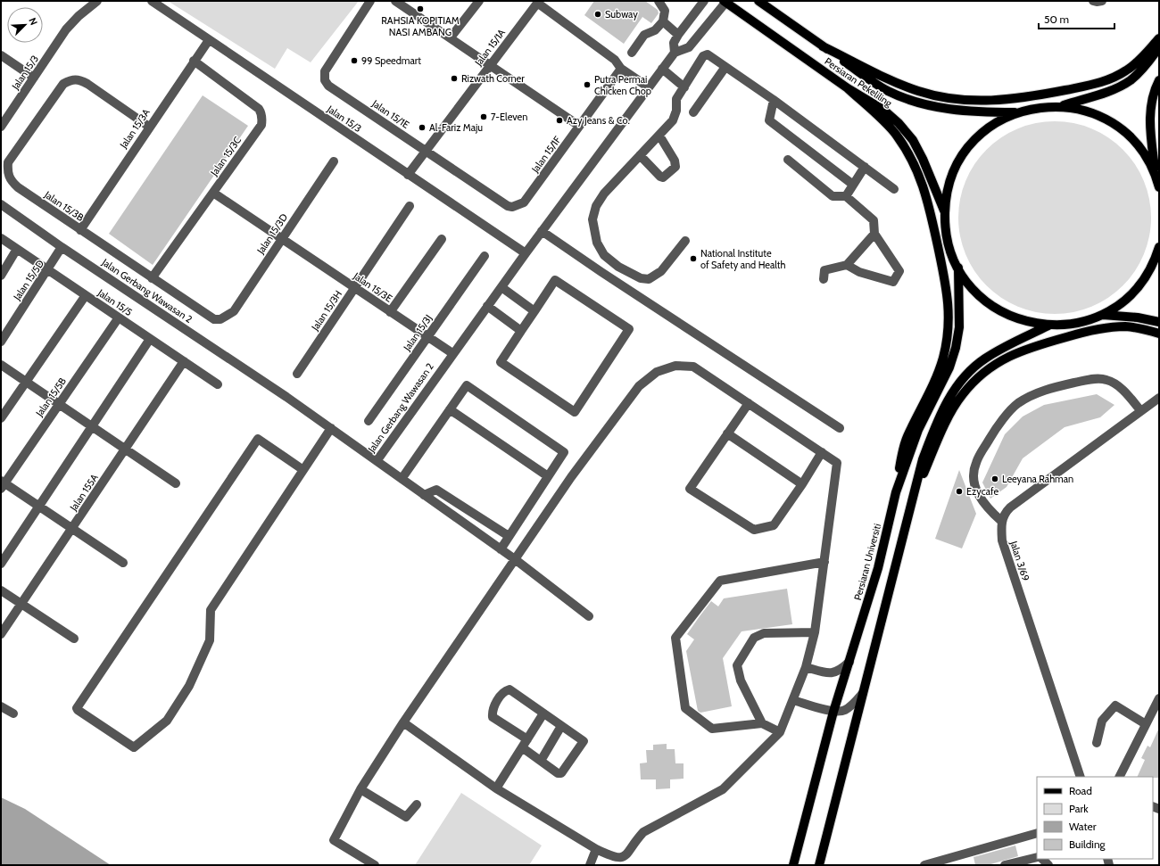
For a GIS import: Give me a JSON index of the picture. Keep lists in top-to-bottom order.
{
  "streets": {
    "main road": ["Persiaran Pekeliling", "Persiaran Universiti"],
    "street": [
      "Jalan 15/1A",
      "Jalan 15/3",
      "Jalan 15/1E",
      "Jalan 15/3A",
      "Jalan 15/1F",
      "Jalan 15/3C",
      "Jalan 15/3B",
      "Jalan 15/3D",
      "Jalan 15/5D",
      "Jalan 15/3E",
      "Jalan Gerbang Wawasan 2",
      "Jalan 15/5",
      "Jalan 15/3H",
      "Jalan 15/3J",
      "Jalan 15/5B",
      "Jalan 155A",
      "Jalan 3/69"
    ]
  },
  "crossings": [
    ["Jalan 15/1A", "Jalan 15/3"],
    ["Jalan 15/1A", "Jalan 15/1E"],
    ["Jalan 15/3", "Jalan 15/3A"],
    ["Jalan 15/3", "Jalan Gerbang Wawasan 2"],
    ["Persiaran Pekeliling", "Jalan Gerbang Wawasan 2"],
    ["Jalan 15/1E", "Jalan 15/1F"],
    ["Jalan 15/3A", "Jalan 15/3C"],
    ["Jalan 15/3A", "Jalan 15/3B"],
    ["Jalan 15/3C", "Jalan 15/3B"],
    ["Jalan 15/3C", "Jalan 15/3E"],
    ["Jalan 15/3B", "Jalan 15/3D"],
    ["Jalan 15/3D", "Jalan 15/3E"],
    ["Jalan 15/5D", "Jalan Gerbang Wawasan 2"],
    ["Jalan 15/5D", "Jalan 15/5"],
    ["Jalan 15/3E", "Jalan Gerbang Wawasan 2"],
    ["Jalan 15/3E", "Jalan 15/3H"],
    ["Jalan 15/3E", "Jalan 15/3J"],
    ["Jalan 15/5", "Jalan 15/5B"],
    ["Jalan 15/5", "Jalan 155A"]
  ],
  "places": [
    "RAHSIA KOPITIAM NASI AMBANG",
    "Subway",
    "99 Speedmart",
    "Rizwath Corner",
    "Putra Permai Chicken Chop",
    "7-Eleven",
    "Azy Jeans & Co.",
    "Al-Fariz Maju",
    "National Institute of Safety and Health",
    "Leeyana Rahman",
    "Ezycafe"
  ],
  "legend": [
    "Road",
    "Park",
    "Water",
    "Building"
  ],
  "scale_bar": "50 m",
  "north": "top right"
}
